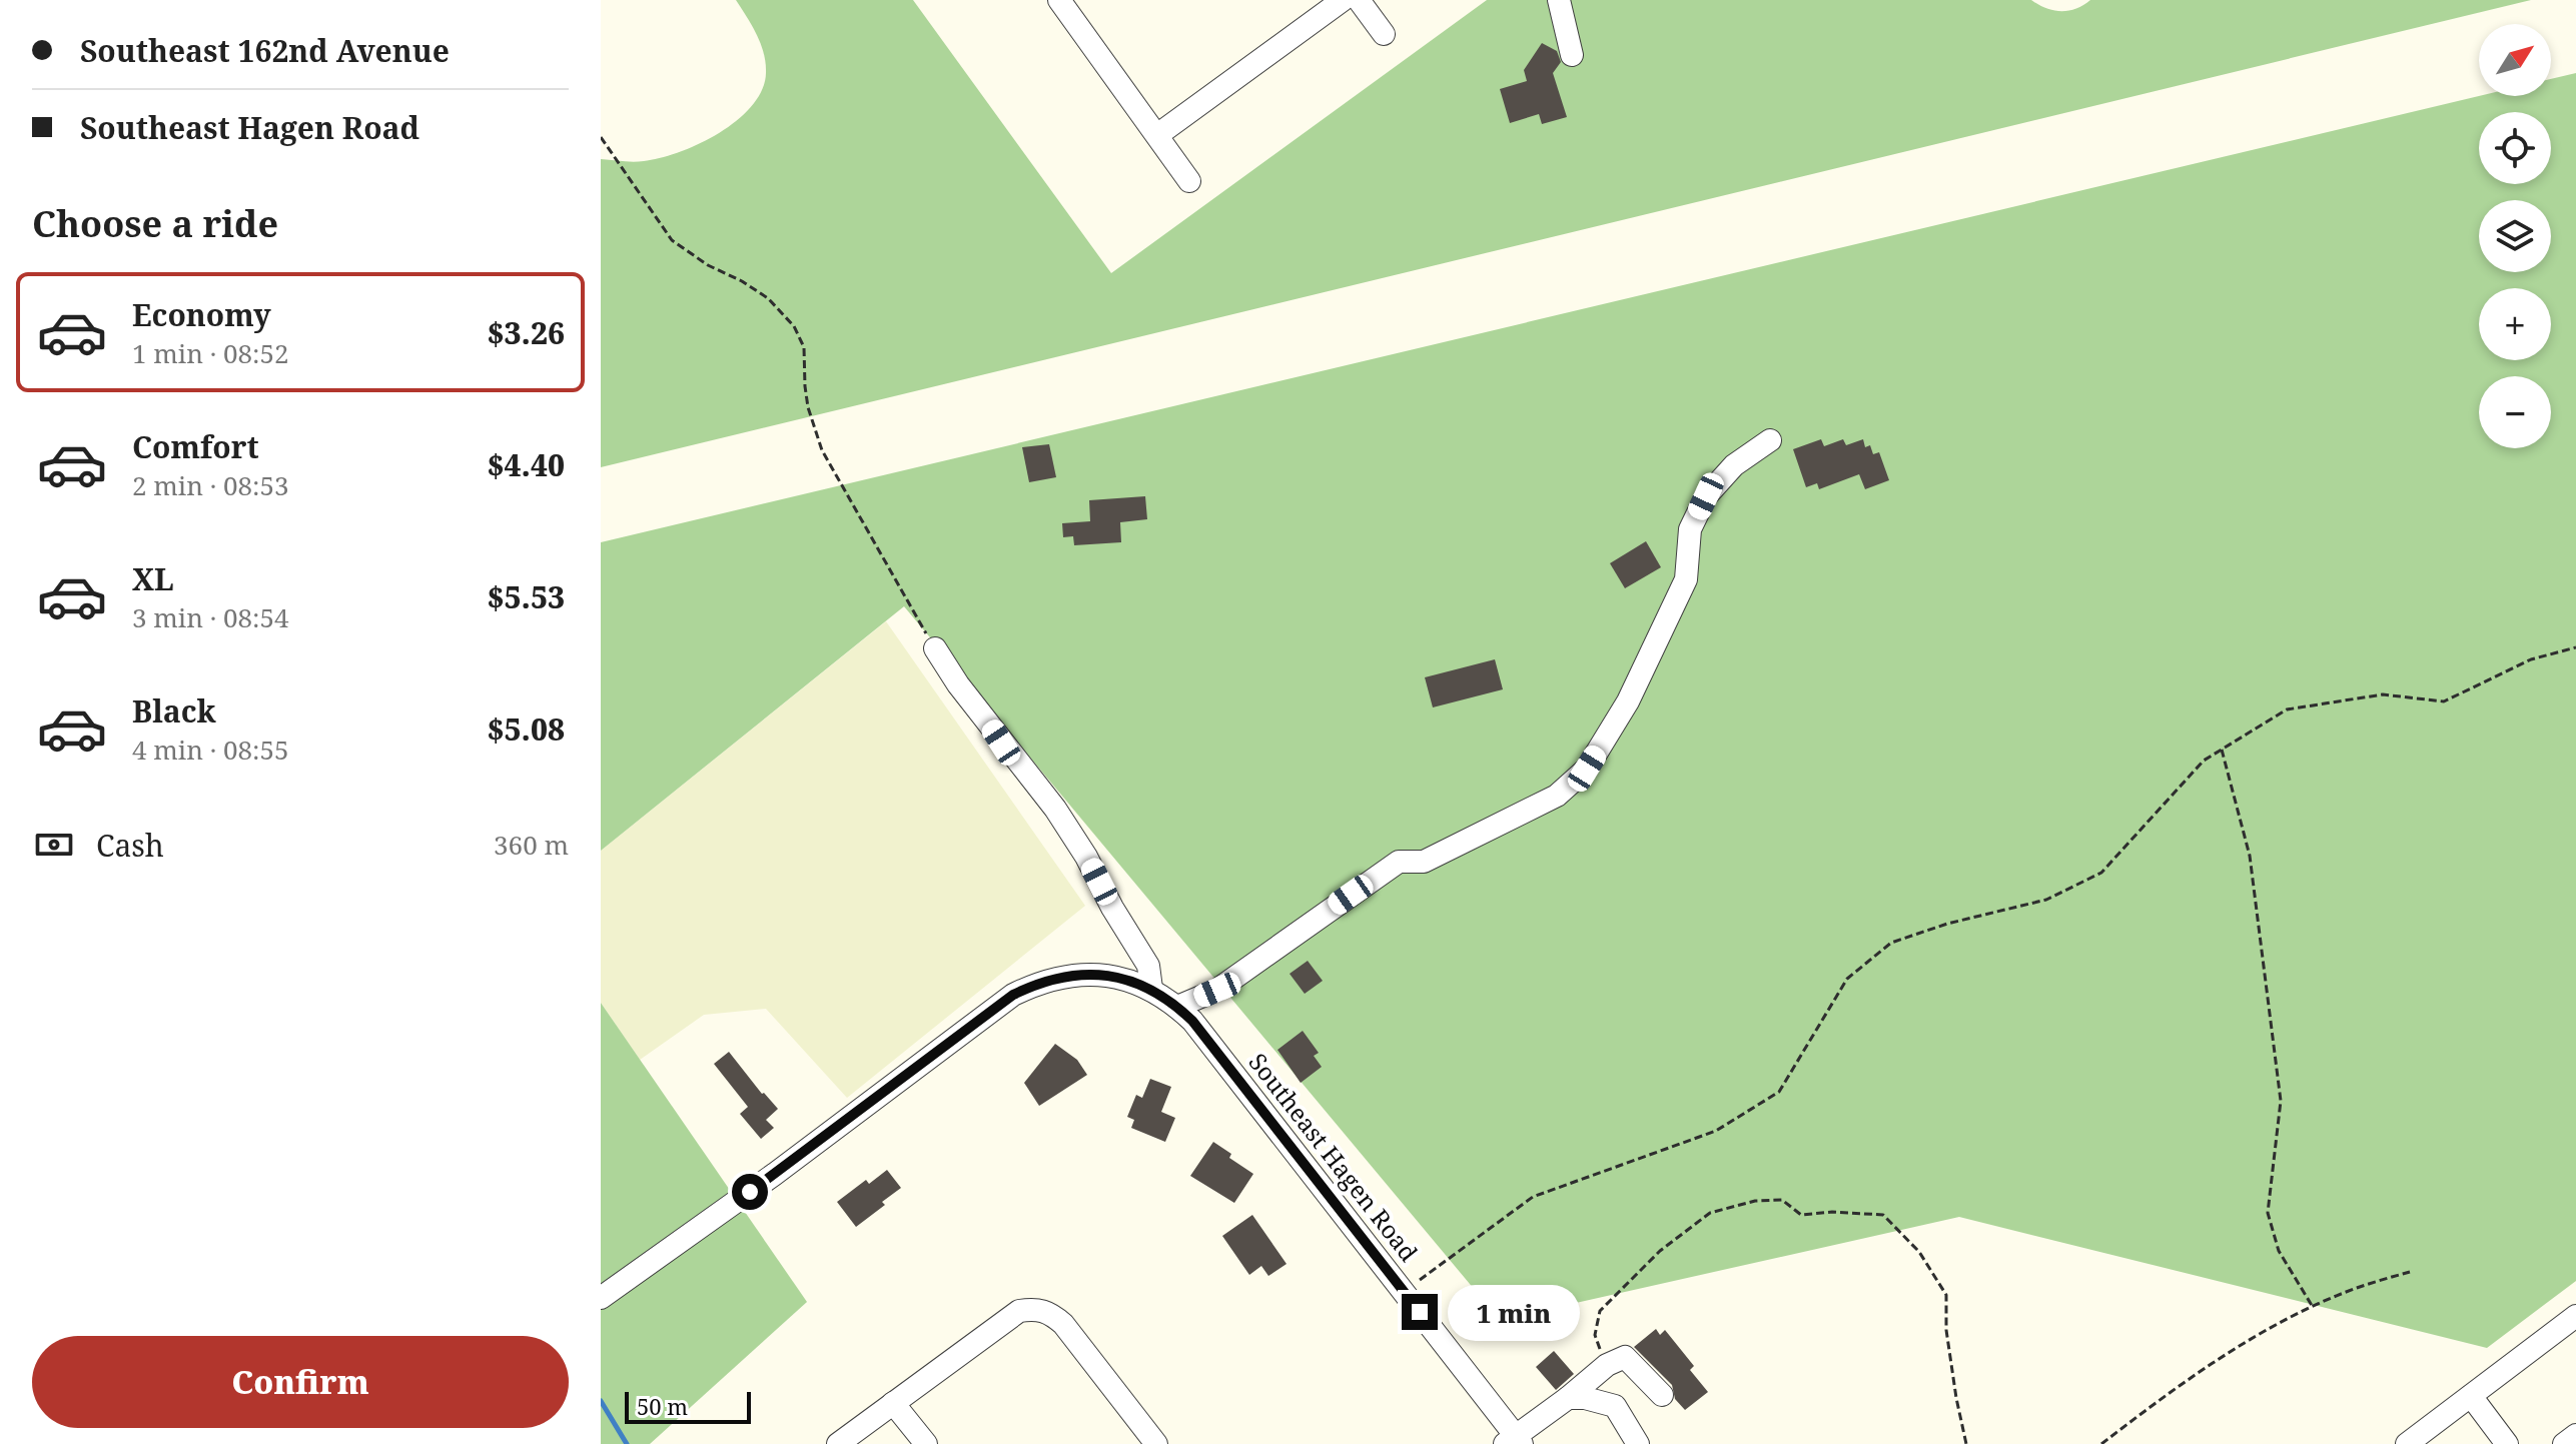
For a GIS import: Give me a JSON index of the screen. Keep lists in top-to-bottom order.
{
  "streets": {
    "street": ["Southeast Hagen Road"]
  },
  "scale_bar": "50 m",
  "north": "top right",
  "page": {
    "banner": ["Southeast 162nd Avenue", "Southeast Hagen Road"],
    "map_buttons": ["+", "−"],
    "heading": "Choose a ride",
    "list": [
      {
        "name": "Economy",
        "note": "1 min · 08:52",
        "value": "$3.26"
      },
      {
        "name": "Comfort",
        "note": "2 min · 08:53",
        "value": "$4.40"
      },
      {
        "name": "XL",
        "note": "3 min · 08:54",
        "value": "$5.53"
      },
      {
        "name": "Black",
        "note": "4 min · 08:55",
        "value": "$5.08"
      }
    ],
    "pay": ["Cash", "360 m"],
    "bubble": "1 min",
    "buttons": "Confirm",
    "scale": "50 m"
  }
}
